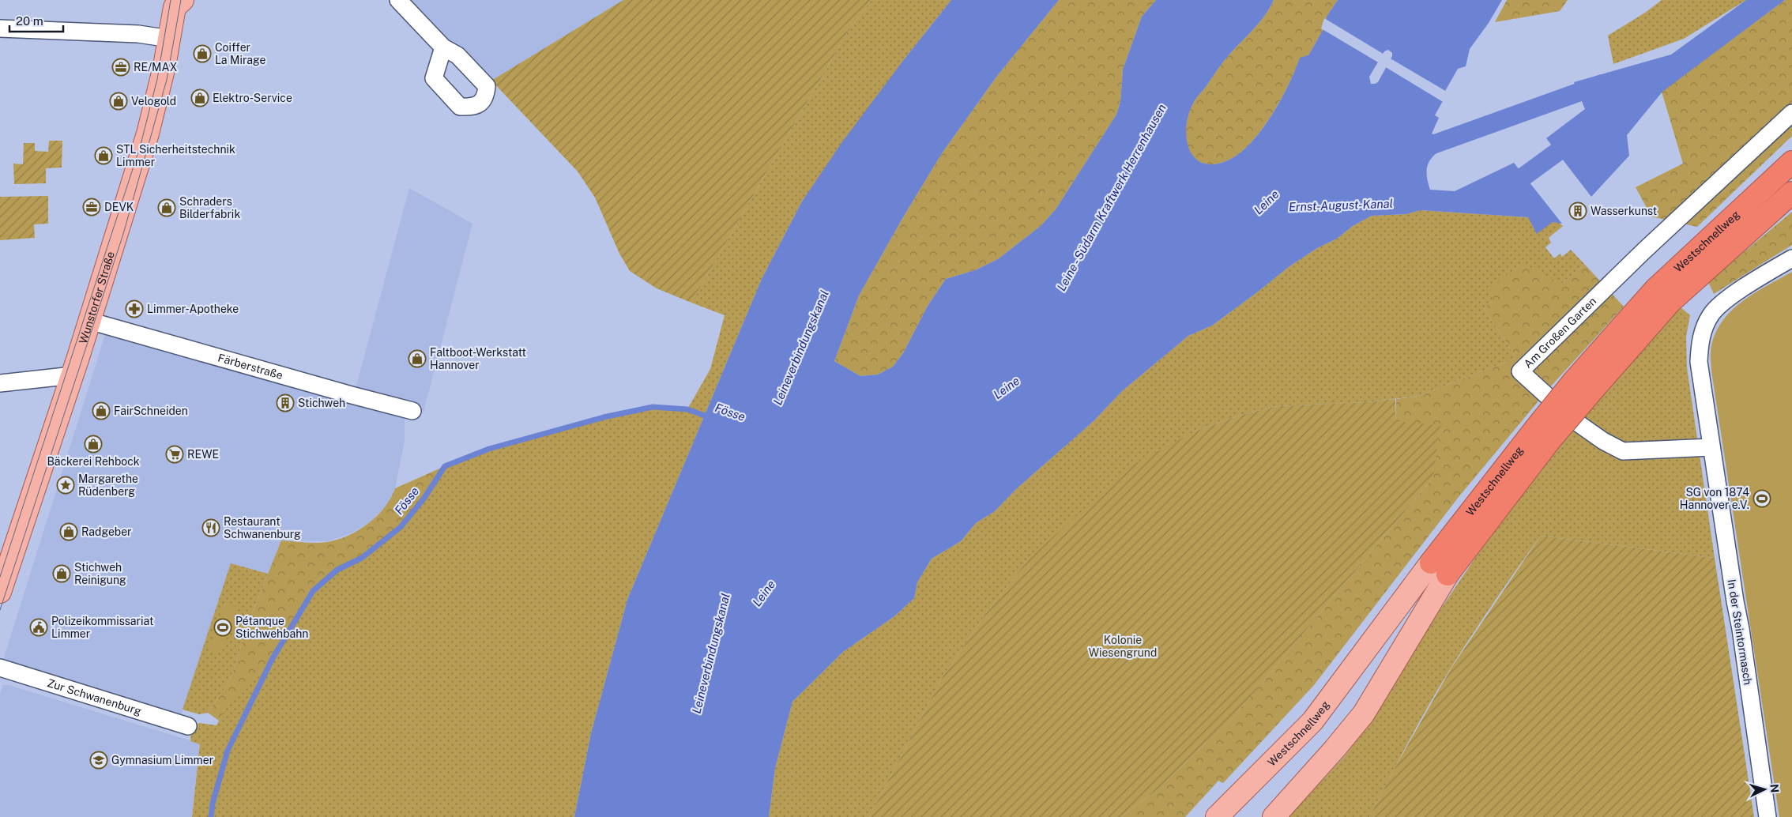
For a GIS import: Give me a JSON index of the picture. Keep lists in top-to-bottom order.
{
  "streets": {
    "highway": ["Westschnellweg"],
    "main road": ["Wunstorfer Straße"],
    "street": [
      "Am Großen Garten",
      "Färberstraße",
      "In der Steintormasch",
      "Zur Schwanenburg"
    ]
  },
  "crossings": [
    ["Wunstorfer Straße", "Färberstraße"],
    ["Am Großen Garten", "In der Steintormasch"]
  ],
  "water": [
    "Leine - Südarm Kraftwerk Herrenhausen",
    "Leine",
    "Ernst-August-Kanal",
    "Leineverbindungskanal",
    "Fösse"
  ],
  "parks": ["Kolonie Wiesengrund"],
  "places": {
    "shop": [
      "Coiffer La Mirage",
      "Elektro-Service",
      "Velogold",
      "STL Sicherheitstechnik Limmer",
      "Schraders Bilderfabrik",
      "Faltboot-Werkstatt Hannover",
      "FairSchneiden",
      "Bäckerei Rehbock",
      "Radgeber",
      "Stichweh Reinigung"
    ],
    "office": ["RE/MAX", "DEVK"],
    "building": ["Wasserkunst", "Stichweh"],
    "pharmacy": ["Limmer-Apotheke"],
    "supermarket": ["REWE"],
    "place": ["Margarethe Rüdenberg"],
    "sports": ["SG von 1874 Hannover e.V.", "Pétanque Stichwehbahn"],
    "restaurant": ["Restaurant Schwanenburg"],
    "public building": ["Polizeikommissariat Limmer"],
    "school or university": ["Gymnasium Limmer"]
  },
  "scale_bar": "20 m",
  "north": "right"
}
